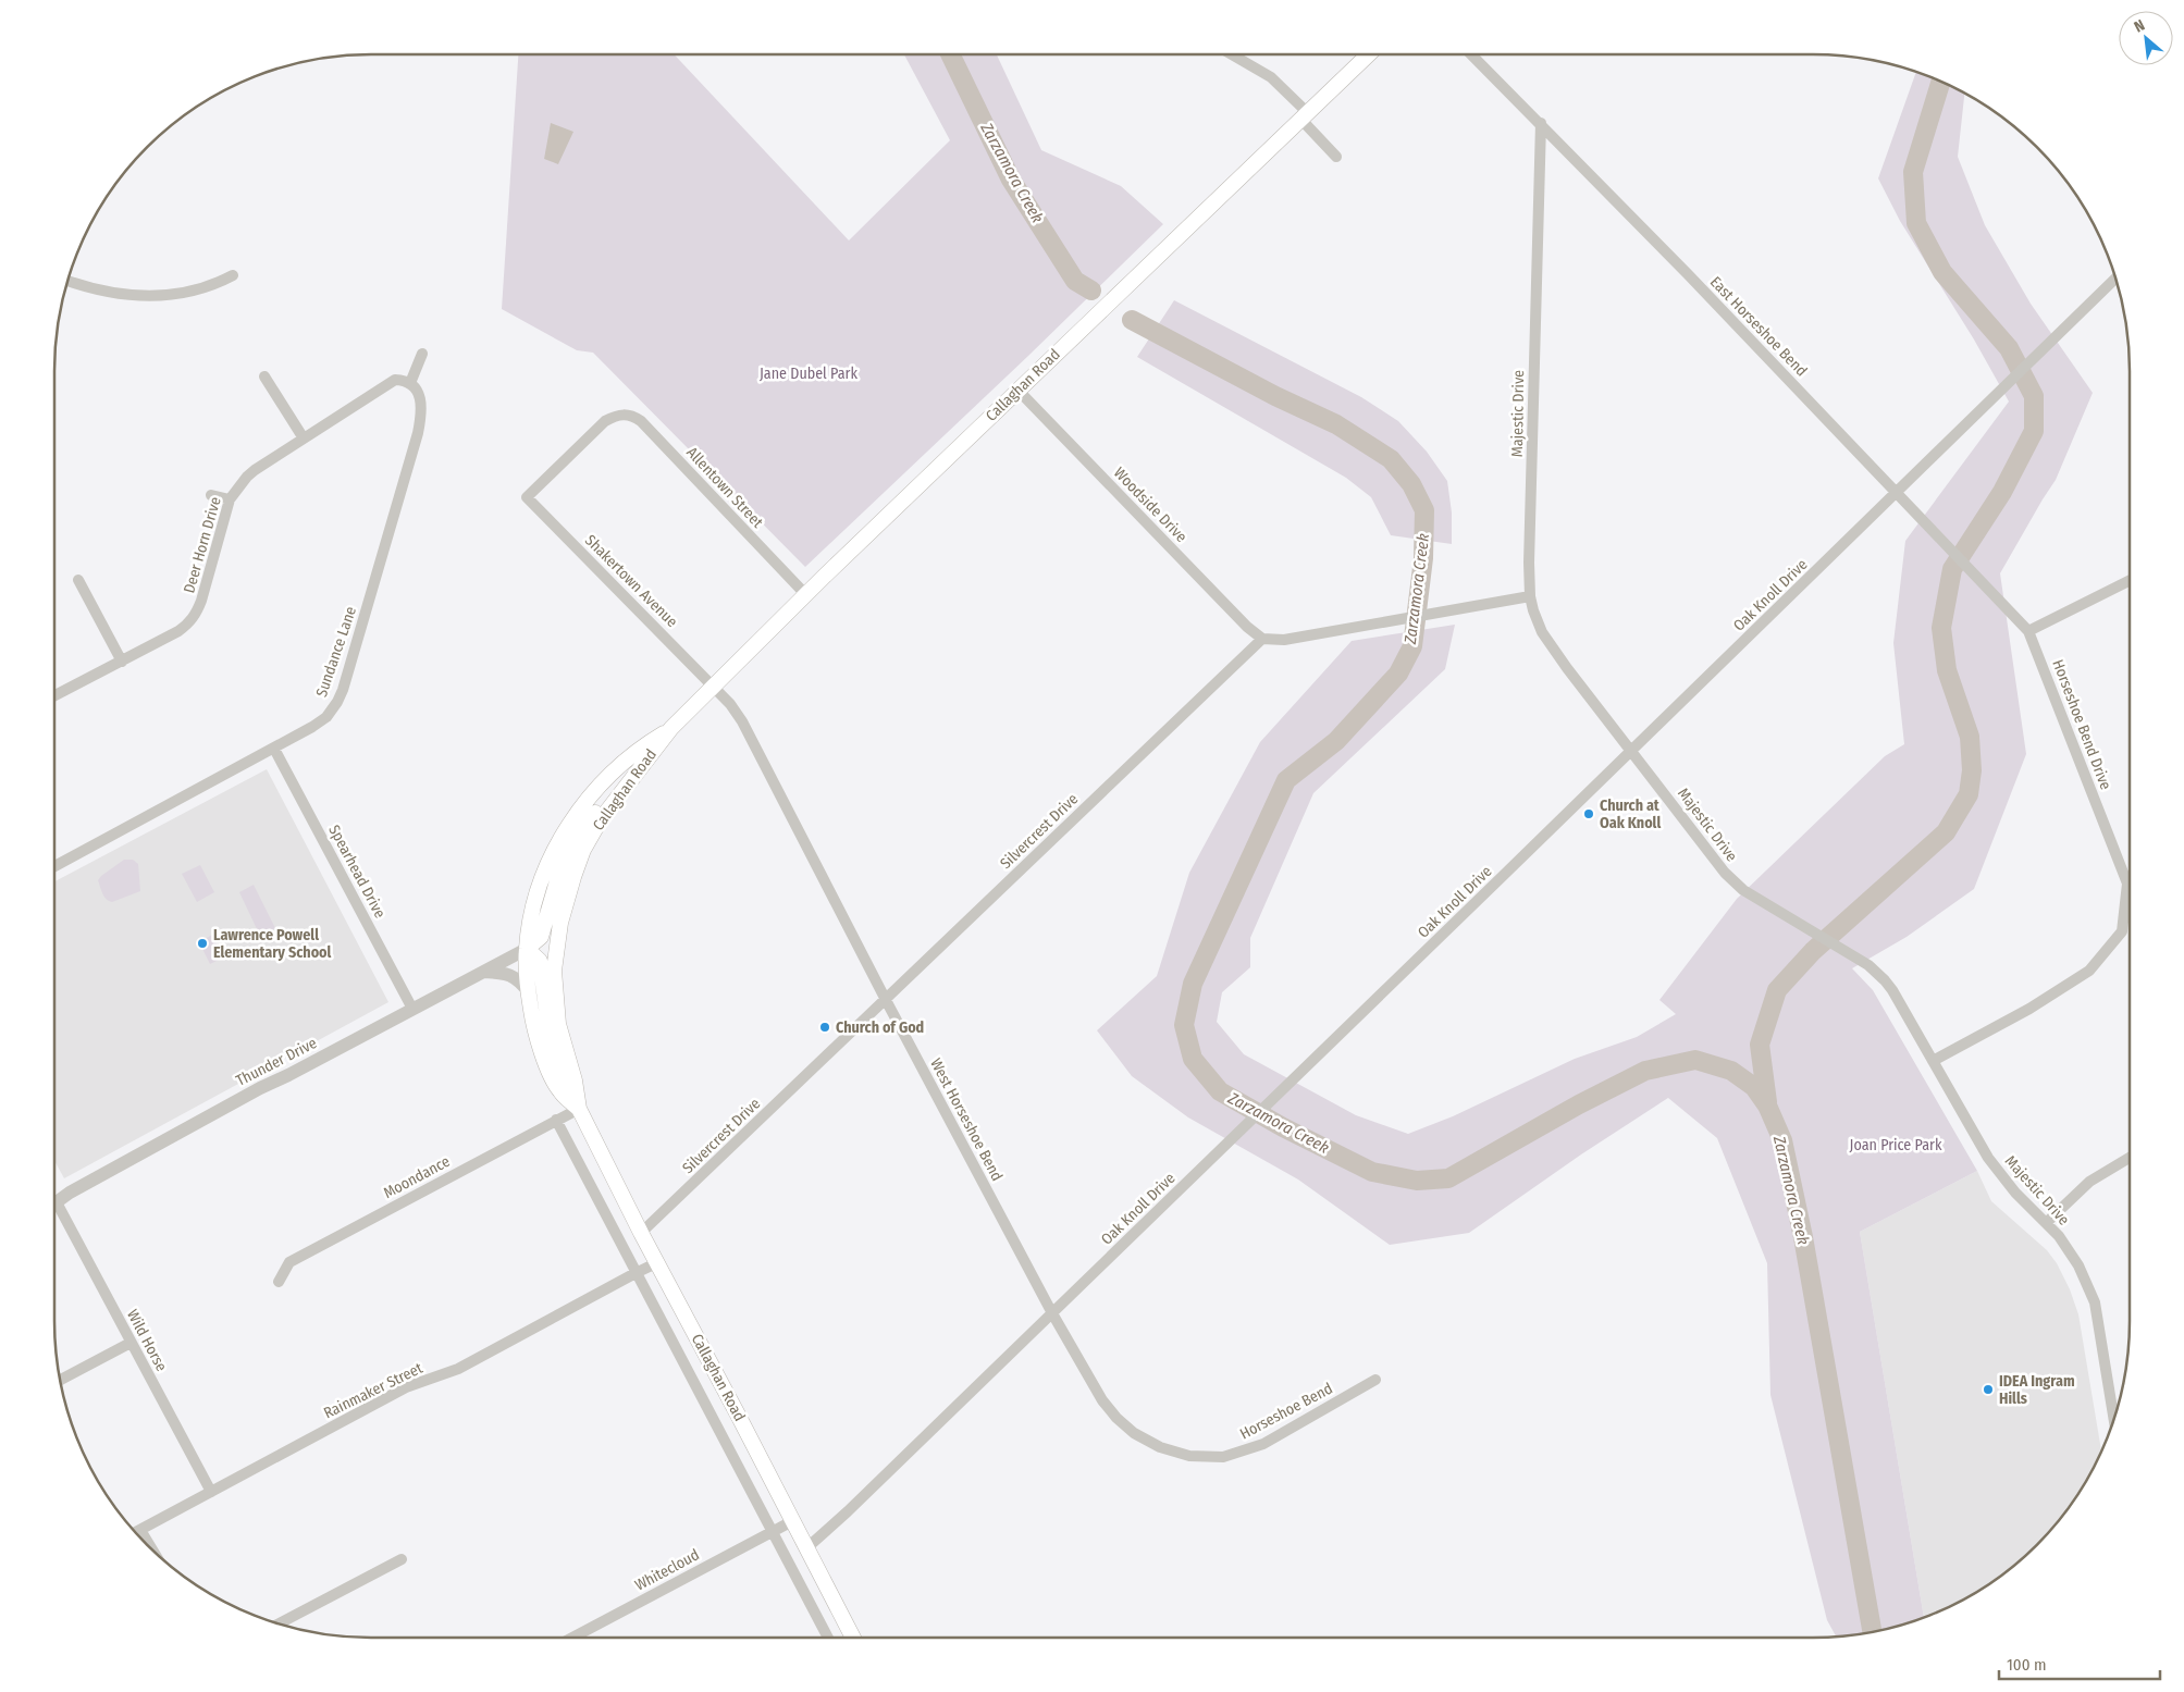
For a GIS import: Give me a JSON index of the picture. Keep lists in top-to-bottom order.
{
  "streets": {
    "main road": ["Callaghan Road"],
    "street": [
      "East Horseshoe Bend",
      "Majestic Drive",
      "Allentown Street",
      "Woodside Drive",
      "Deer Horn Drive",
      "Shakertown Avenue",
      "Oak Knoll Drive",
      "Sundance Lane",
      "Horseshoe Bend Drive",
      "Silvercrest Drive",
      "Spearhead Drive",
      "Thunder Drive",
      "West Horseshoe Bend",
      "Moondance",
      "Wild Horse",
      "Rainmaker Street",
      "Horseshoe Bend",
      "Whitecloud"
    ]
  },
  "crossings": [
    ["East Horseshoe Bend", "Majestic Drive"],
    ["East Horseshoe Bend", "Oak Knoll Drive"],
    ["East Horseshoe Bend", "Horseshoe Bend Drive"],
    ["Callaghan Road", "Allentown Street"],
    ["Callaghan Road", "Woodside Drive"],
    ["Callaghan Road", "Shakertown Avenue"],
    ["Callaghan Road", "Oak Knoll Drive"],
    ["Callaghan Road", "Silvercrest Drive"],
    ["Callaghan Road", "Thunder Drive"],
    ["Callaghan Road", "West Horseshoe Bend"],
    ["Callaghan Road", "Moondance"],
    ["Callaghan Road", "Rainmaker Street"],
    ["Callaghan Road", "Whitecloud"],
    ["Majestic Drive", "Oak Knoll Drive"],
    ["Majestic Drive", "Horseshoe Bend Drive"],
    ["Allentown Street", "Shakertown Avenue"],
    ["Woodside Drive", "Silvercrest Drive"],
    ["Deer Horn Drive", "Sundance Lane"],
    ["Shakertown Avenue", "West Horseshoe Bend"],
    ["Oak Knoll Drive", "West Horseshoe Bend"],
    ["Sundance Lane", "Spearhead Drive"],
    ["Silvercrest Drive", "West Horseshoe Bend"],
    ["Spearhead Drive", "Thunder Drive"],
    ["West Horseshoe Bend", "Horseshoe Bend"],
    ["Wild Horse", "Rainmaker Street"]
  ],
  "water": ["Zarzamora Creek"],
  "parks": ["Jane Dubel Park", "Joan Price Park"],
  "places": [
    "Church at Oak Knoll",
    "Lawrence Powell Elementary School",
    "Church of God",
    "IDEA Ingram Hills"
  ],
  "scale_bar": "100 m",
  "north": "top left"
}
